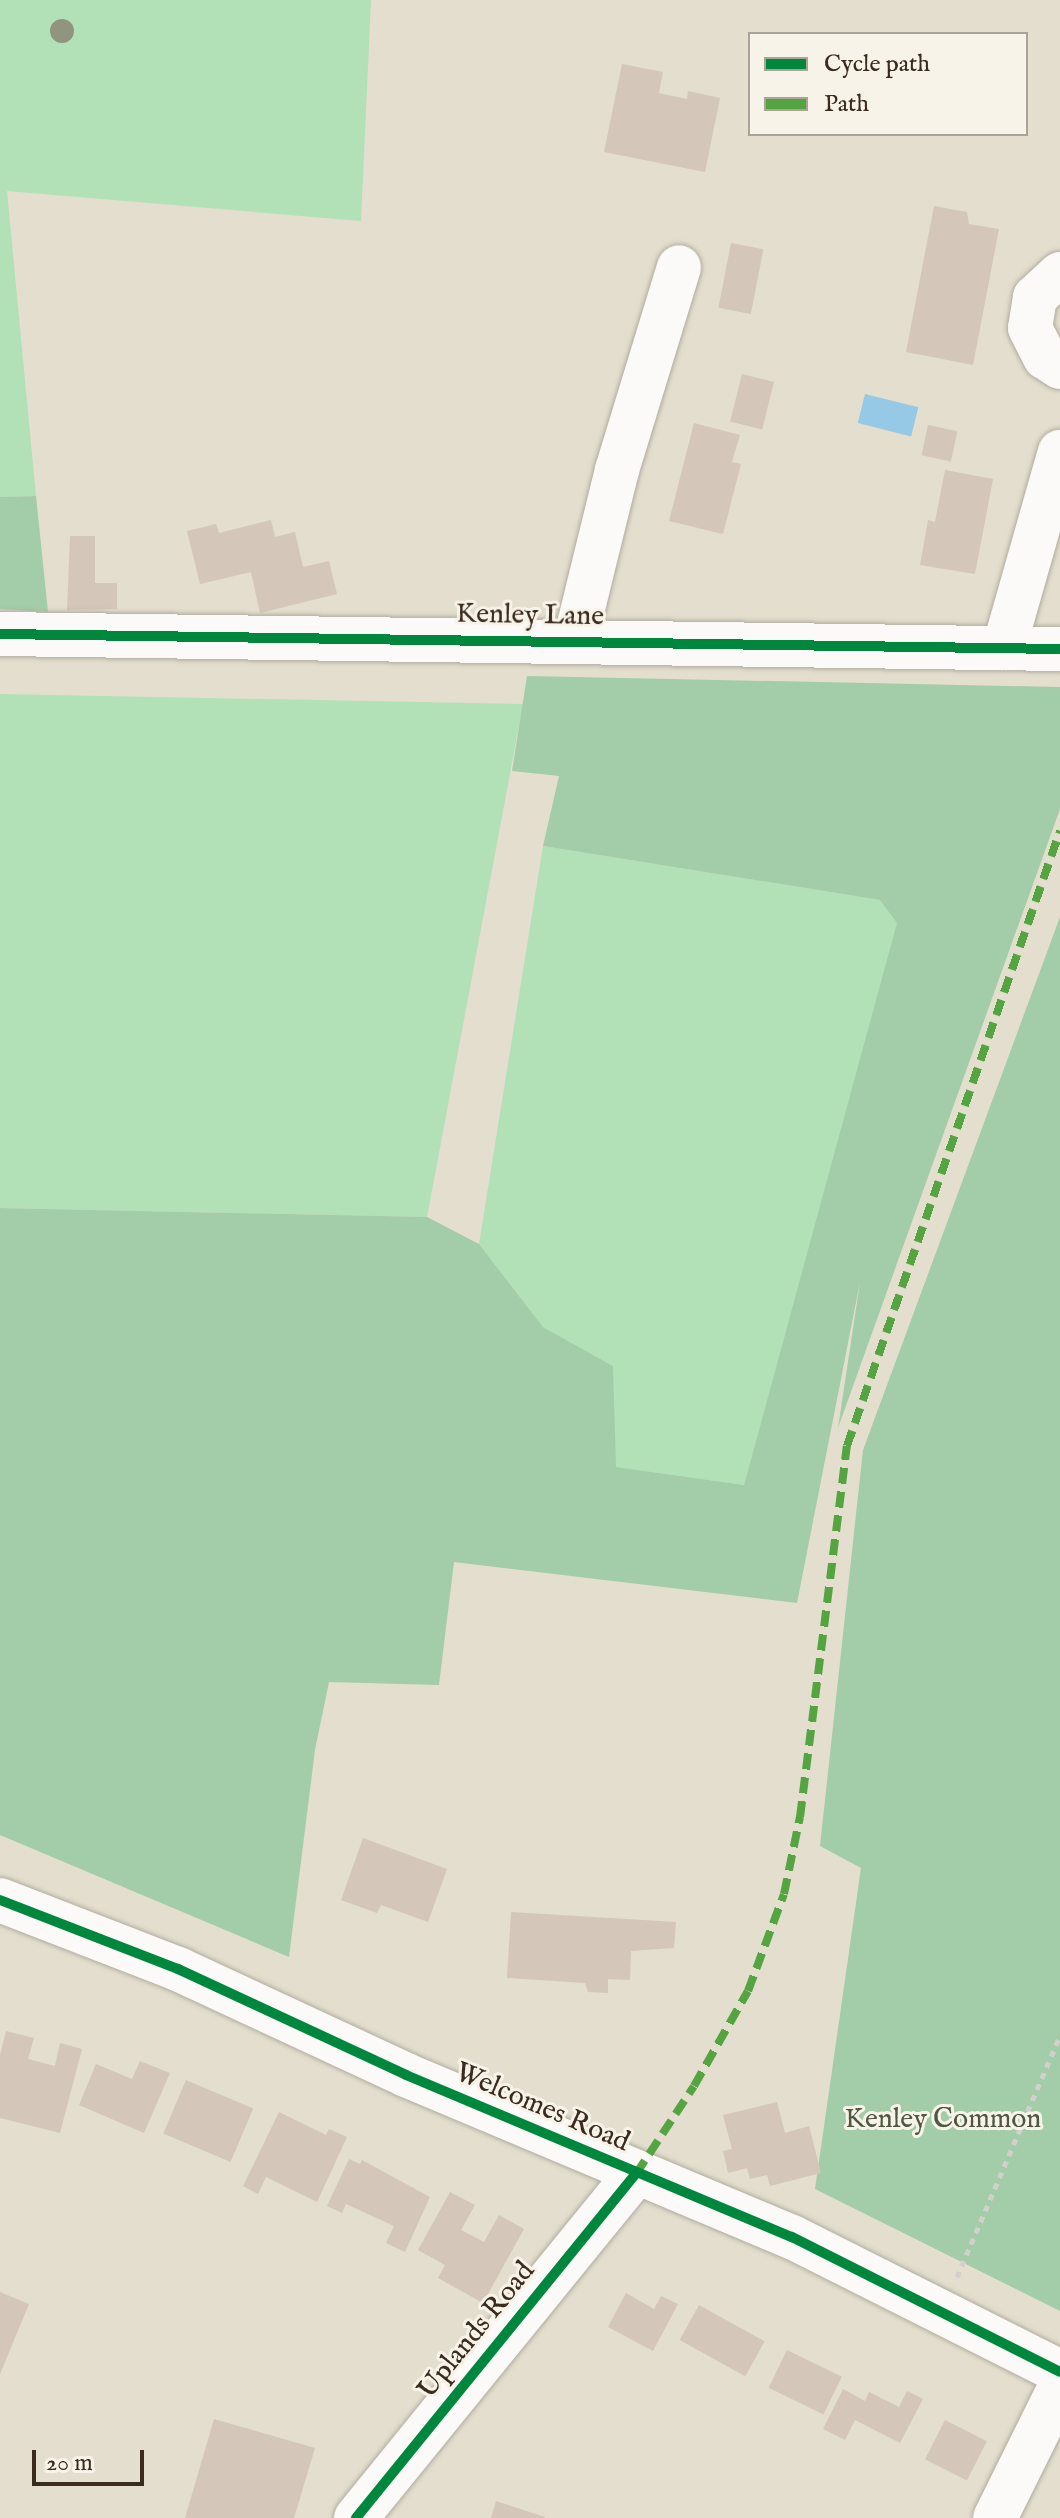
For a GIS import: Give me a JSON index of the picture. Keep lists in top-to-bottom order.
{
  "streets": {
    "street": ["Kenley Lane", "Welcomes Road", "Uplands Road"]
  },
  "crossings": [
    ["Welcomes Road", "Uplands Road"]
  ],
  "parks": ["Kenley Common"],
  "legend": ["Cycle path", "Path"],
  "scale_bar": "20 m"
}
